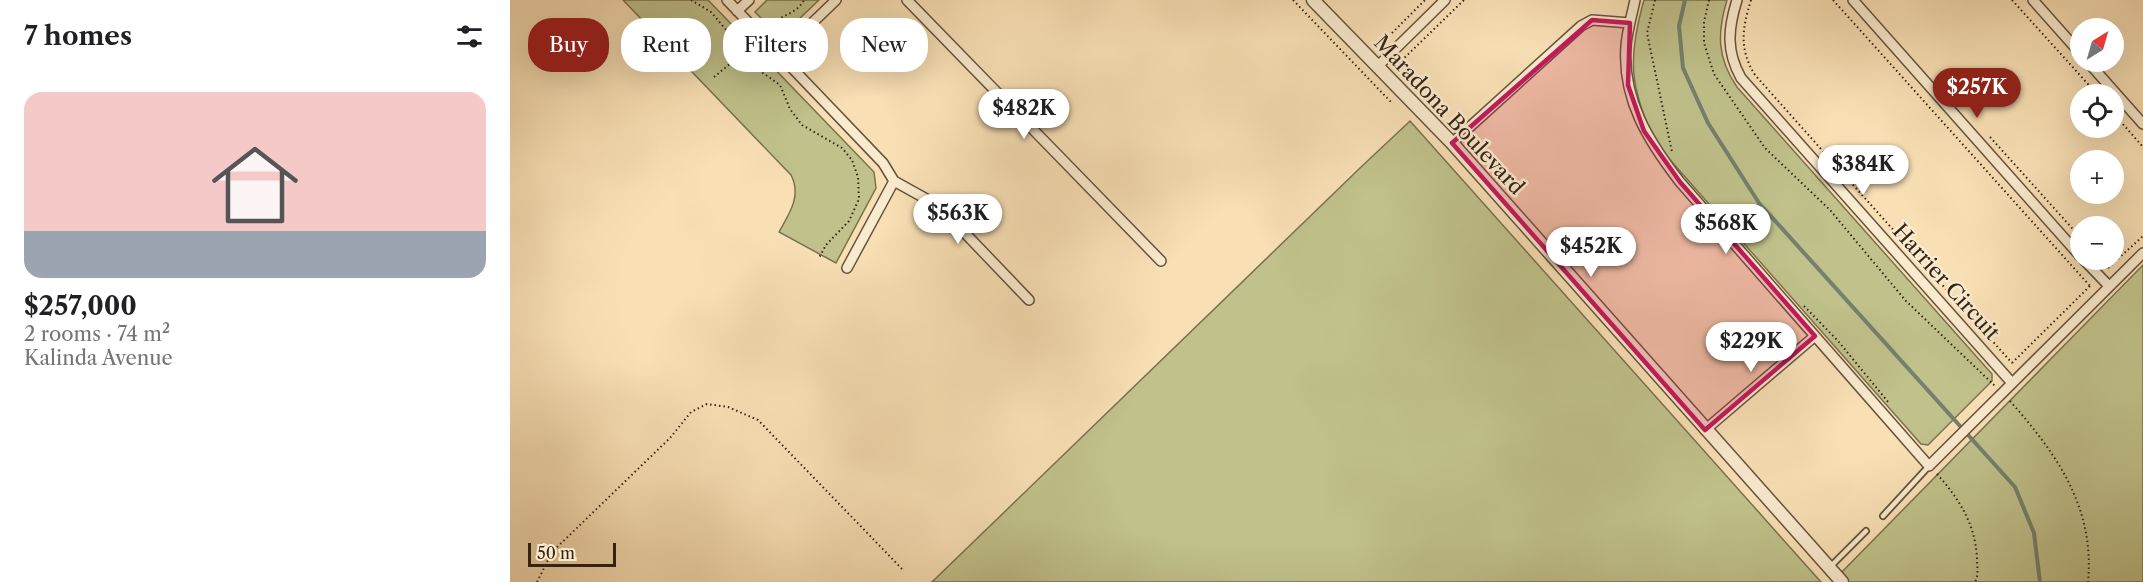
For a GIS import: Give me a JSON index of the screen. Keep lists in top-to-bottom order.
{
  "streets": {
    "street": ["Maradona Boulevard", "Harrier Circuit"]
  },
  "scale_bar": "50 m",
  "north": "top right",
  "page": {
    "heading": "7 homes",
    "map_buttons": ["+", "−"],
    "chip": [
      "Buy",
      "Rent",
      "Filters",
      "New"
    ],
    "price": [
      "$257K",
      "$482K",
      "$384K",
      "$563K",
      "$568K",
      "$452K",
      "$229K"
    ],
    "list": [
      {
        "name": "$257,000",
        "note": "2 rooms · 74 m² · Kalinda Avenue"
      }
    ],
    "scale": "50 m"
  }
}
